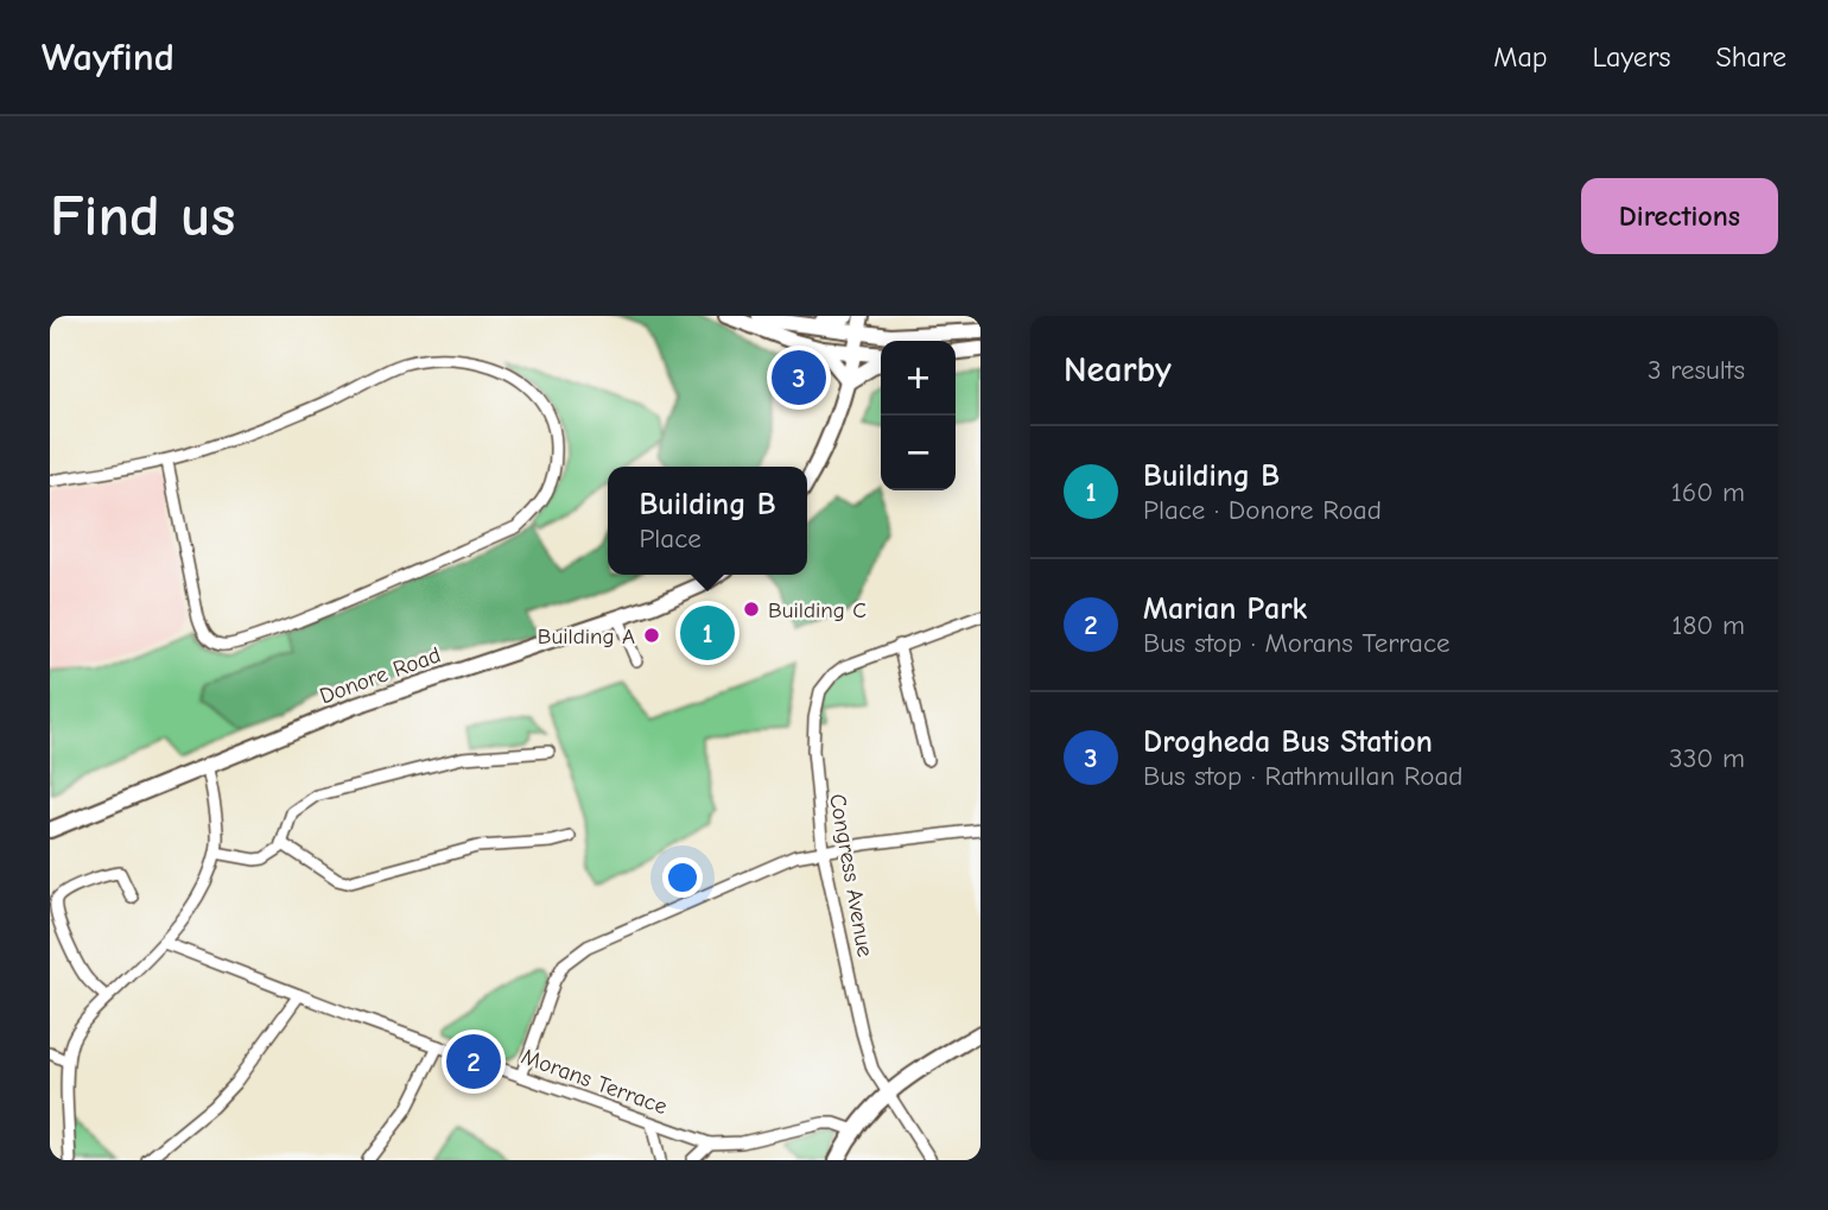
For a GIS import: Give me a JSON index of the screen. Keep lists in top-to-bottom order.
{
  "streets": {
    "street": ["Donore Road", "Congress Avenue", "Morans Terrace"]
  },
  "places": ["Building C", "Building A"],
  "page": {
    "header": "Wayfind",
    "nav": ["Map", "Layers", "Share"],
    "buttons": "Directions",
    "title": "Find us",
    "heading": ["Nearby", "3 results"],
    "map_buttons": ["+", "−"],
    "pins": ["3", "1", "2"],
    "list": [
      {
        "mark": "1",
        "name": "Building B",
        "note": "Place · Donore Road",
        "value": "160 m"
      },
      {
        "mark": "2",
        "name": "Marian Park",
        "note": "Bus stop · Morans Terrace",
        "value": "180 m"
      },
      {
        "mark": "3",
        "name": "Drogheda Bus Station",
        "note": "Bus stop · Rathmullan Road",
        "value": "330 m"
      }
    ],
    "popup": ["Building B", "Place"]
  }
}
